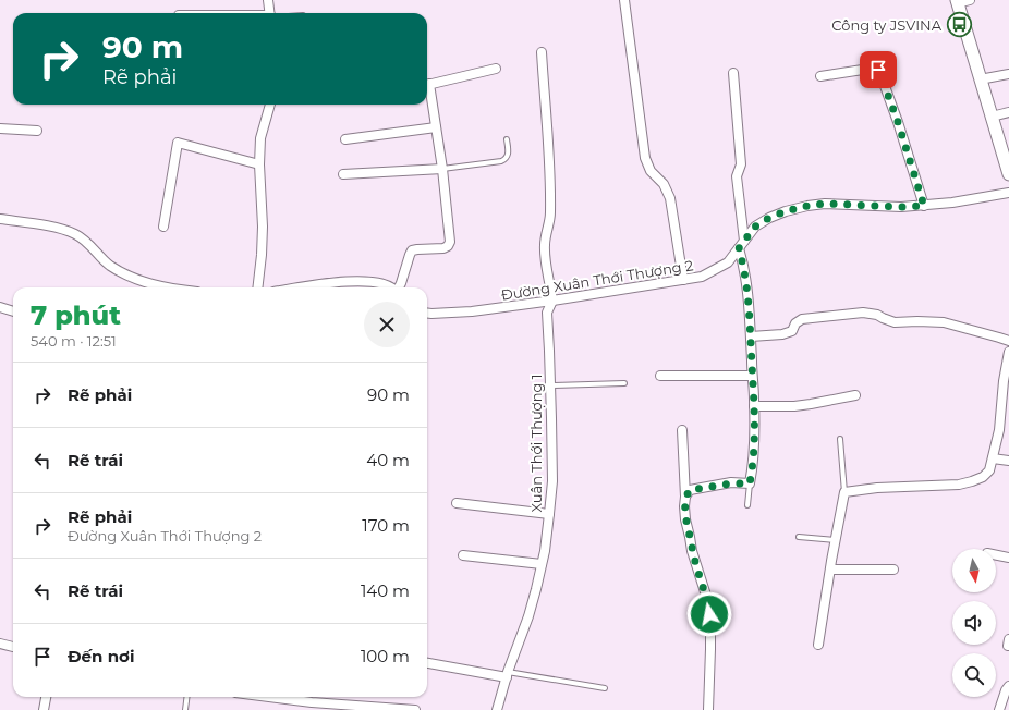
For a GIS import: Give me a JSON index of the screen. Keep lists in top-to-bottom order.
{
  "streets": {
    "street": ["Đường Xuân Thới Thượng 2", "Xuân Thới Thượng 1"]
  },
  "crossings": [
    ["Đường Xuân Thới Thượng 2", "Xuân Thới Thượng 1"]
  ],
  "places": {
    "bus stop": ["Công ty JSVINA"]
  },
  "north": "bottom",
  "page": {
    "turn": ["90 m", "Rẽ phải"],
    "heading": ["7 phút", "540 m · 12:51"],
    "list": [
      {
        "name": "Rẽ phải",
        "value": "90 m"
      },
      {
        "name": "Rẽ trái",
        "value": "40 m"
      },
      {
        "name": "Rẽ phải",
        "note": "Đường Xuân Thới Thượng 2",
        "value": "170 m"
      },
      {
        "name": "Rẽ trái",
        "value": "140 m"
      },
      {
        "name": "Đến nơi",
        "value": "100 m"
      }
    ]
  }
}
